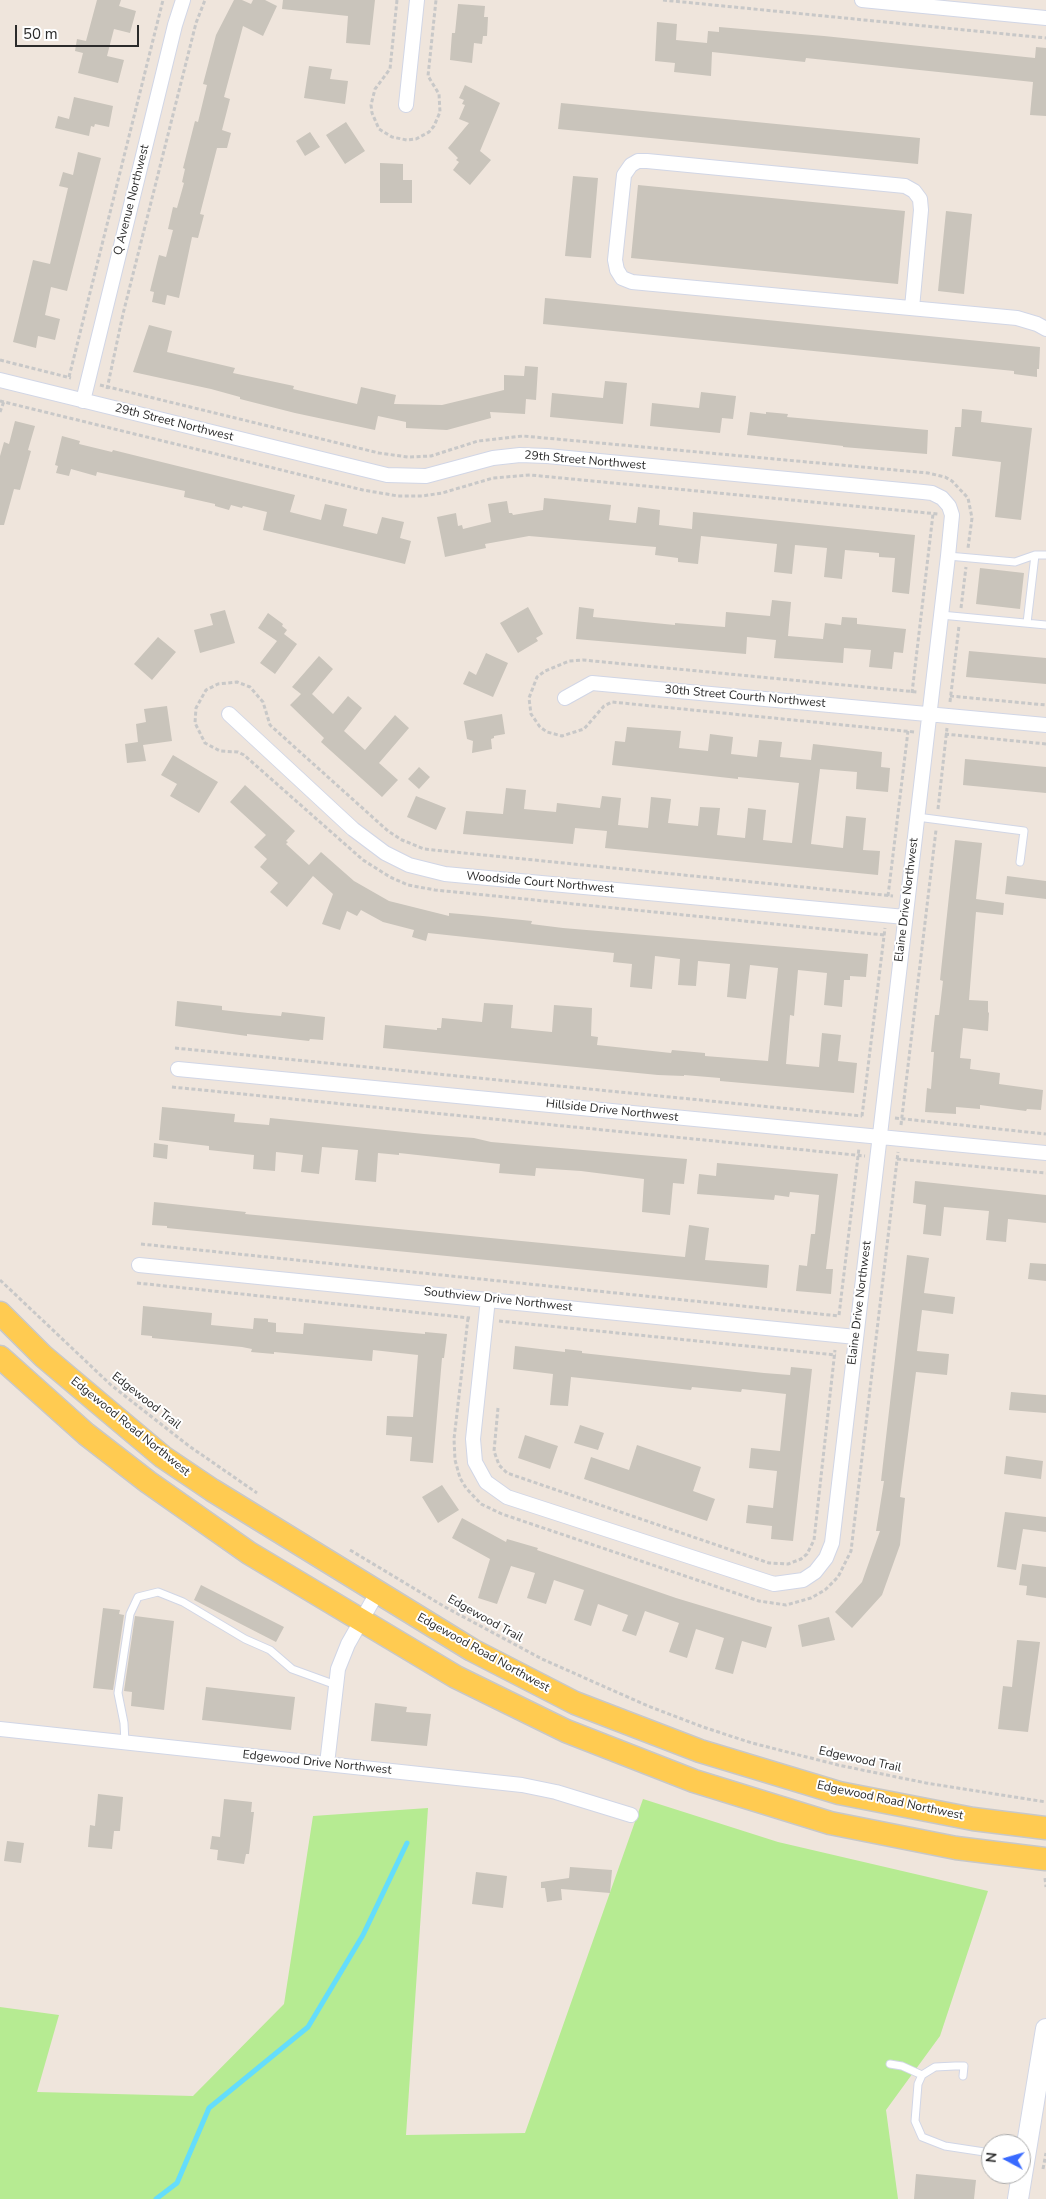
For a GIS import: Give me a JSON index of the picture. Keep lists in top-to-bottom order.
{
  "streets": {
    "main road": ["Edgewood Road Northwest"],
    "street": [
      "Q Avenue Northwest",
      "29th Street Northwest",
      "30th Street Courth Northwest",
      "Woodside Court Northwest",
      "Elaine Drive Northwest",
      "Hillside Drive Northwest",
      "Southview Drive Northwest",
      "Edgewood Drive Northwest"
    ],
    "path": ["Edgewood Trail"]
  },
  "crossings": [
    ["Q Avenue Northwest", "29th Street Northwest"],
    ["29th Street Northwest", "Elaine Drive Northwest"],
    ["30th Street Courth Northwest", "Elaine Drive Northwest"],
    ["Woodside Court Northwest", "Elaine Drive Northwest"],
    ["Elaine Drive Northwest", "Hillside Drive Northwest"],
    ["Elaine Drive Northwest", "Southview Drive Northwest"]
  ],
  "scale_bar": "50 m",
  "north": "left"
}
